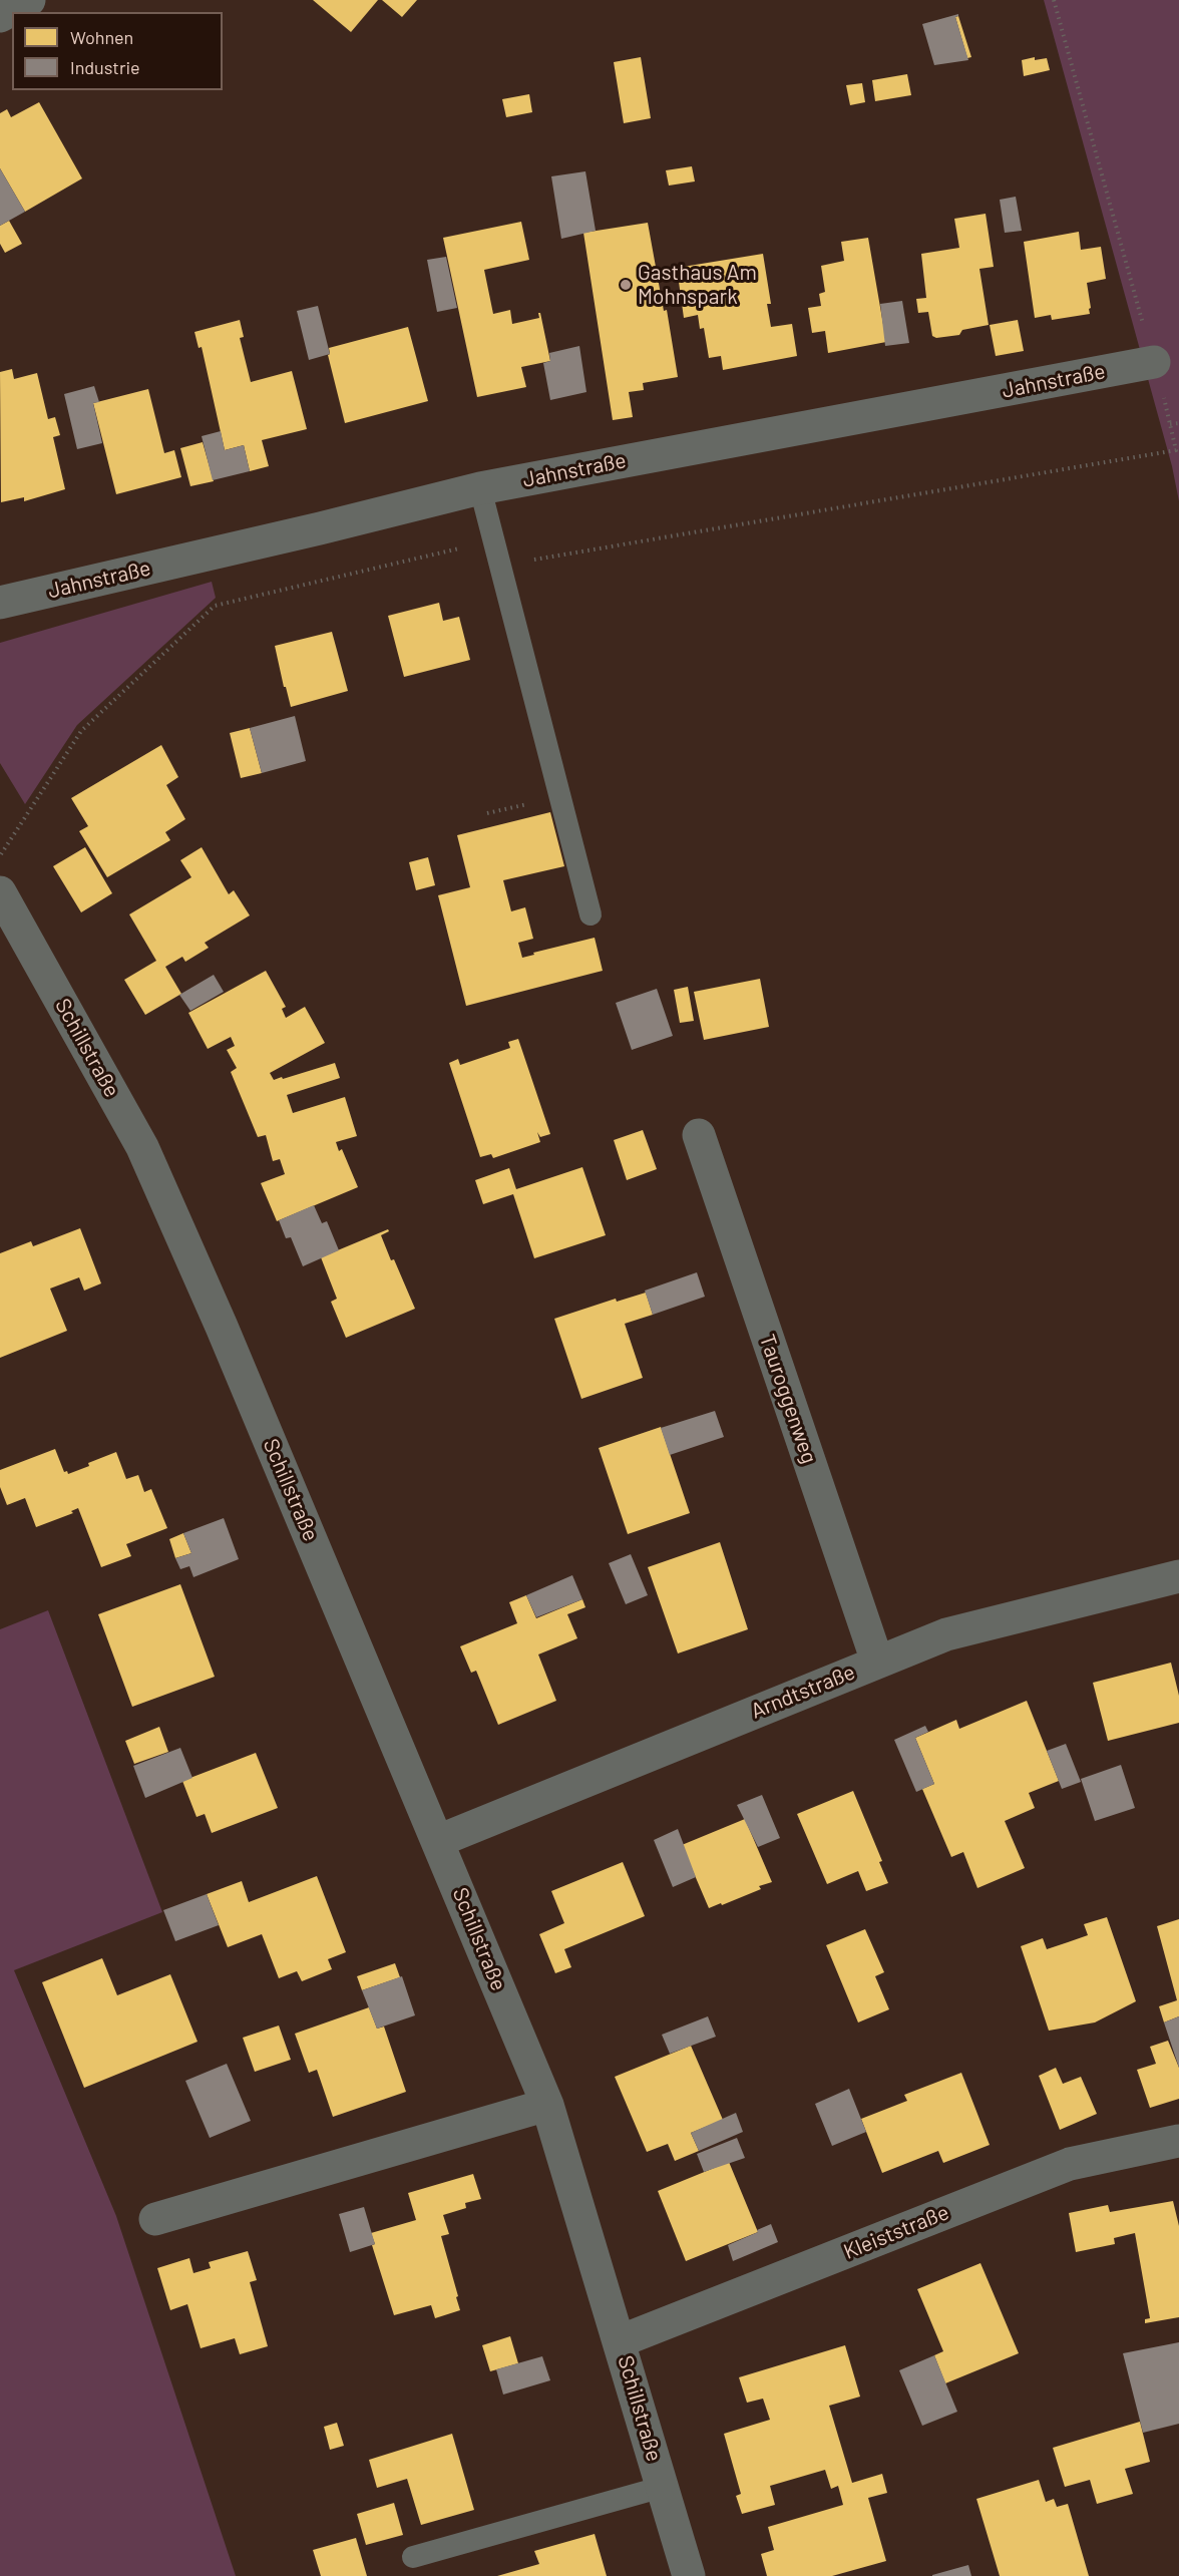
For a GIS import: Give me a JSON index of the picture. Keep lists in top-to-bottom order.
{
  "streets": {
    "street": [
      "Jahnstraße",
      "Schillstraße",
      "Tauroggenweg",
      "Arndtstraße",
      "Kleiststraße"
    ]
  },
  "crossings": [
    ["Schillstraße", "Arndtstraße"],
    ["Schillstraße", "Kleiststraße"],
    ["Tauroggenweg", "Arndtstraße"]
  ],
  "places": ["Gasthaus Am Mohnspark"],
  "legend": ["Wohnen", "Industrie"]
}
